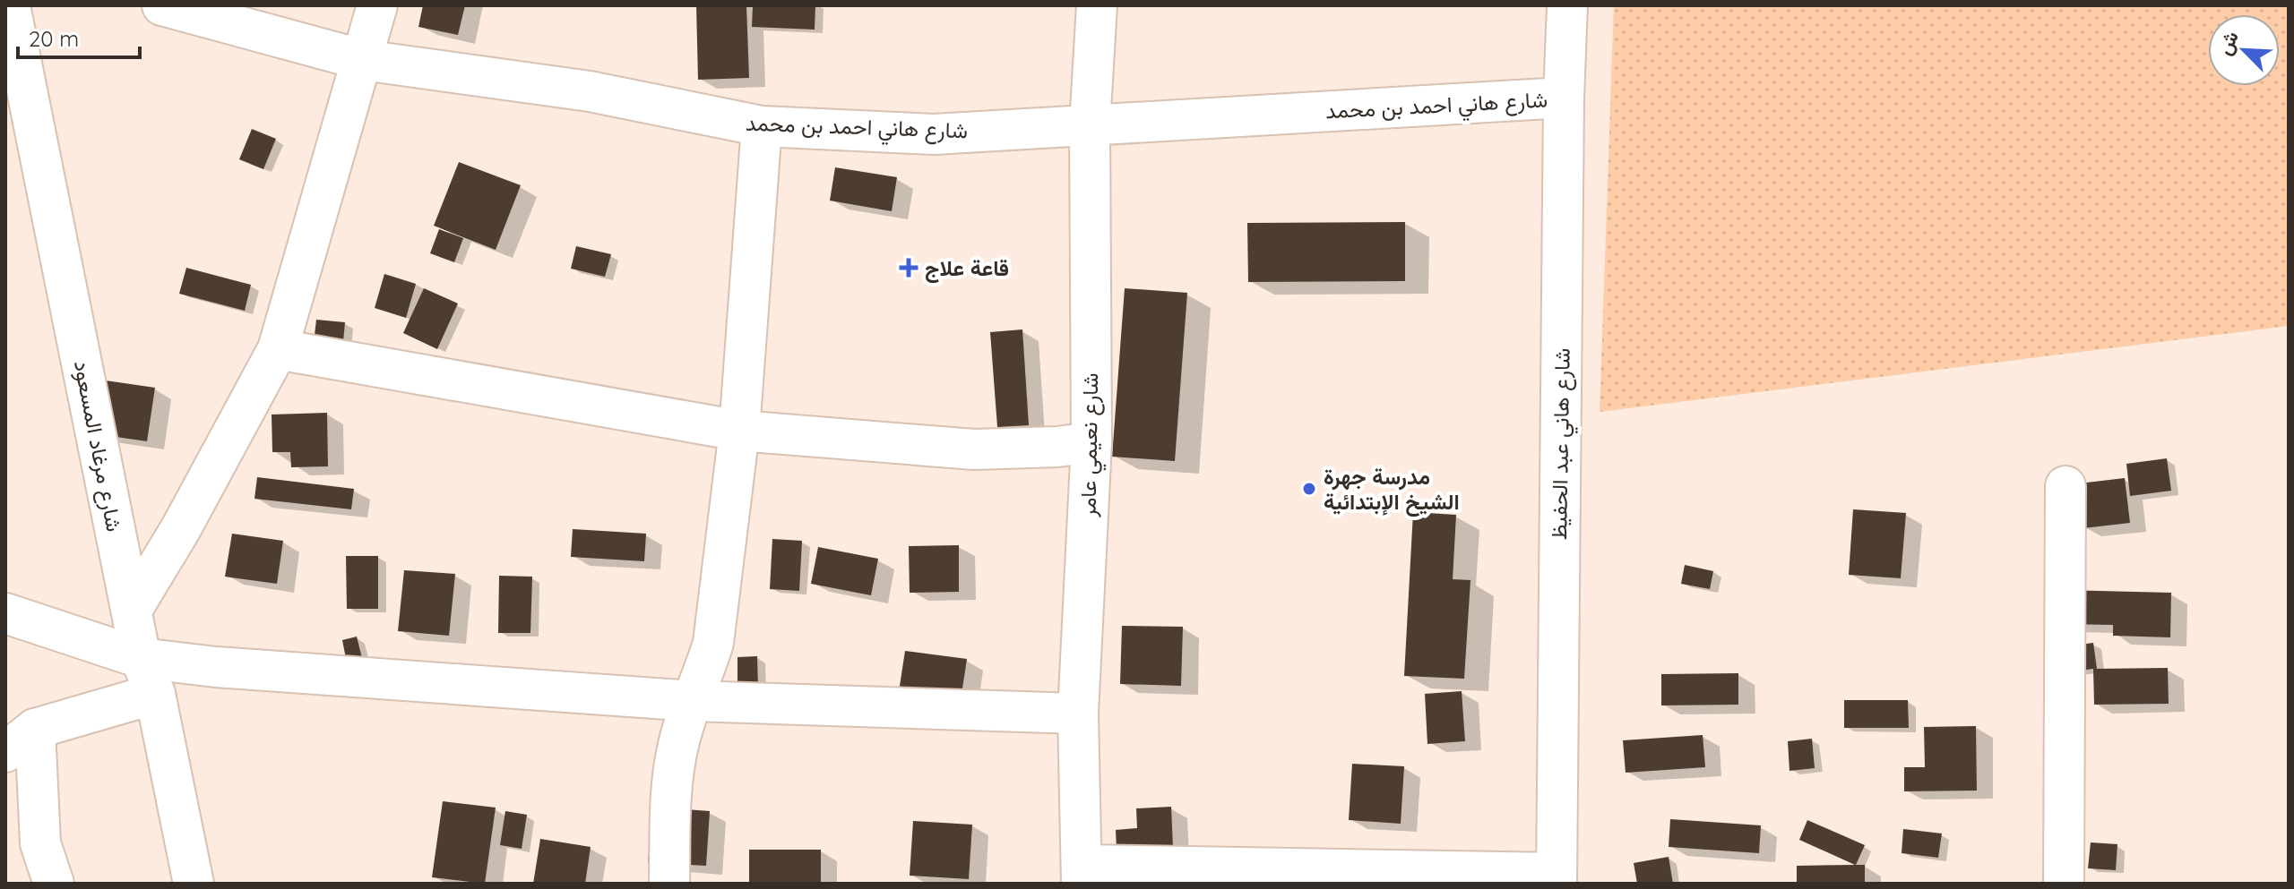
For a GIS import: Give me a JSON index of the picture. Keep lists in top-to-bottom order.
{
  "streets": {
    "street": [
      "شارع هاني احمد بن محمد",
      "شارع هاني عبد الحفيظ",
      "شارع نعيمي عامر",
      "شارع مرغاد المسعود"
    ]
  },
  "crossings": [
    ["شارع هاني احمد بن محمد", "شارع هاني عبد الحفيظ"],
    ["شارع هاني احمد بن محمد", "شارع نعيمي عامر"]
  ],
  "places": {
    "health": ["قاعة علاج"],
    "other": ["مدرسة جهرة الشيخ الإبتدائية"]
  },
  "scale_bar": "20 m",
  "north": "top left"
}
